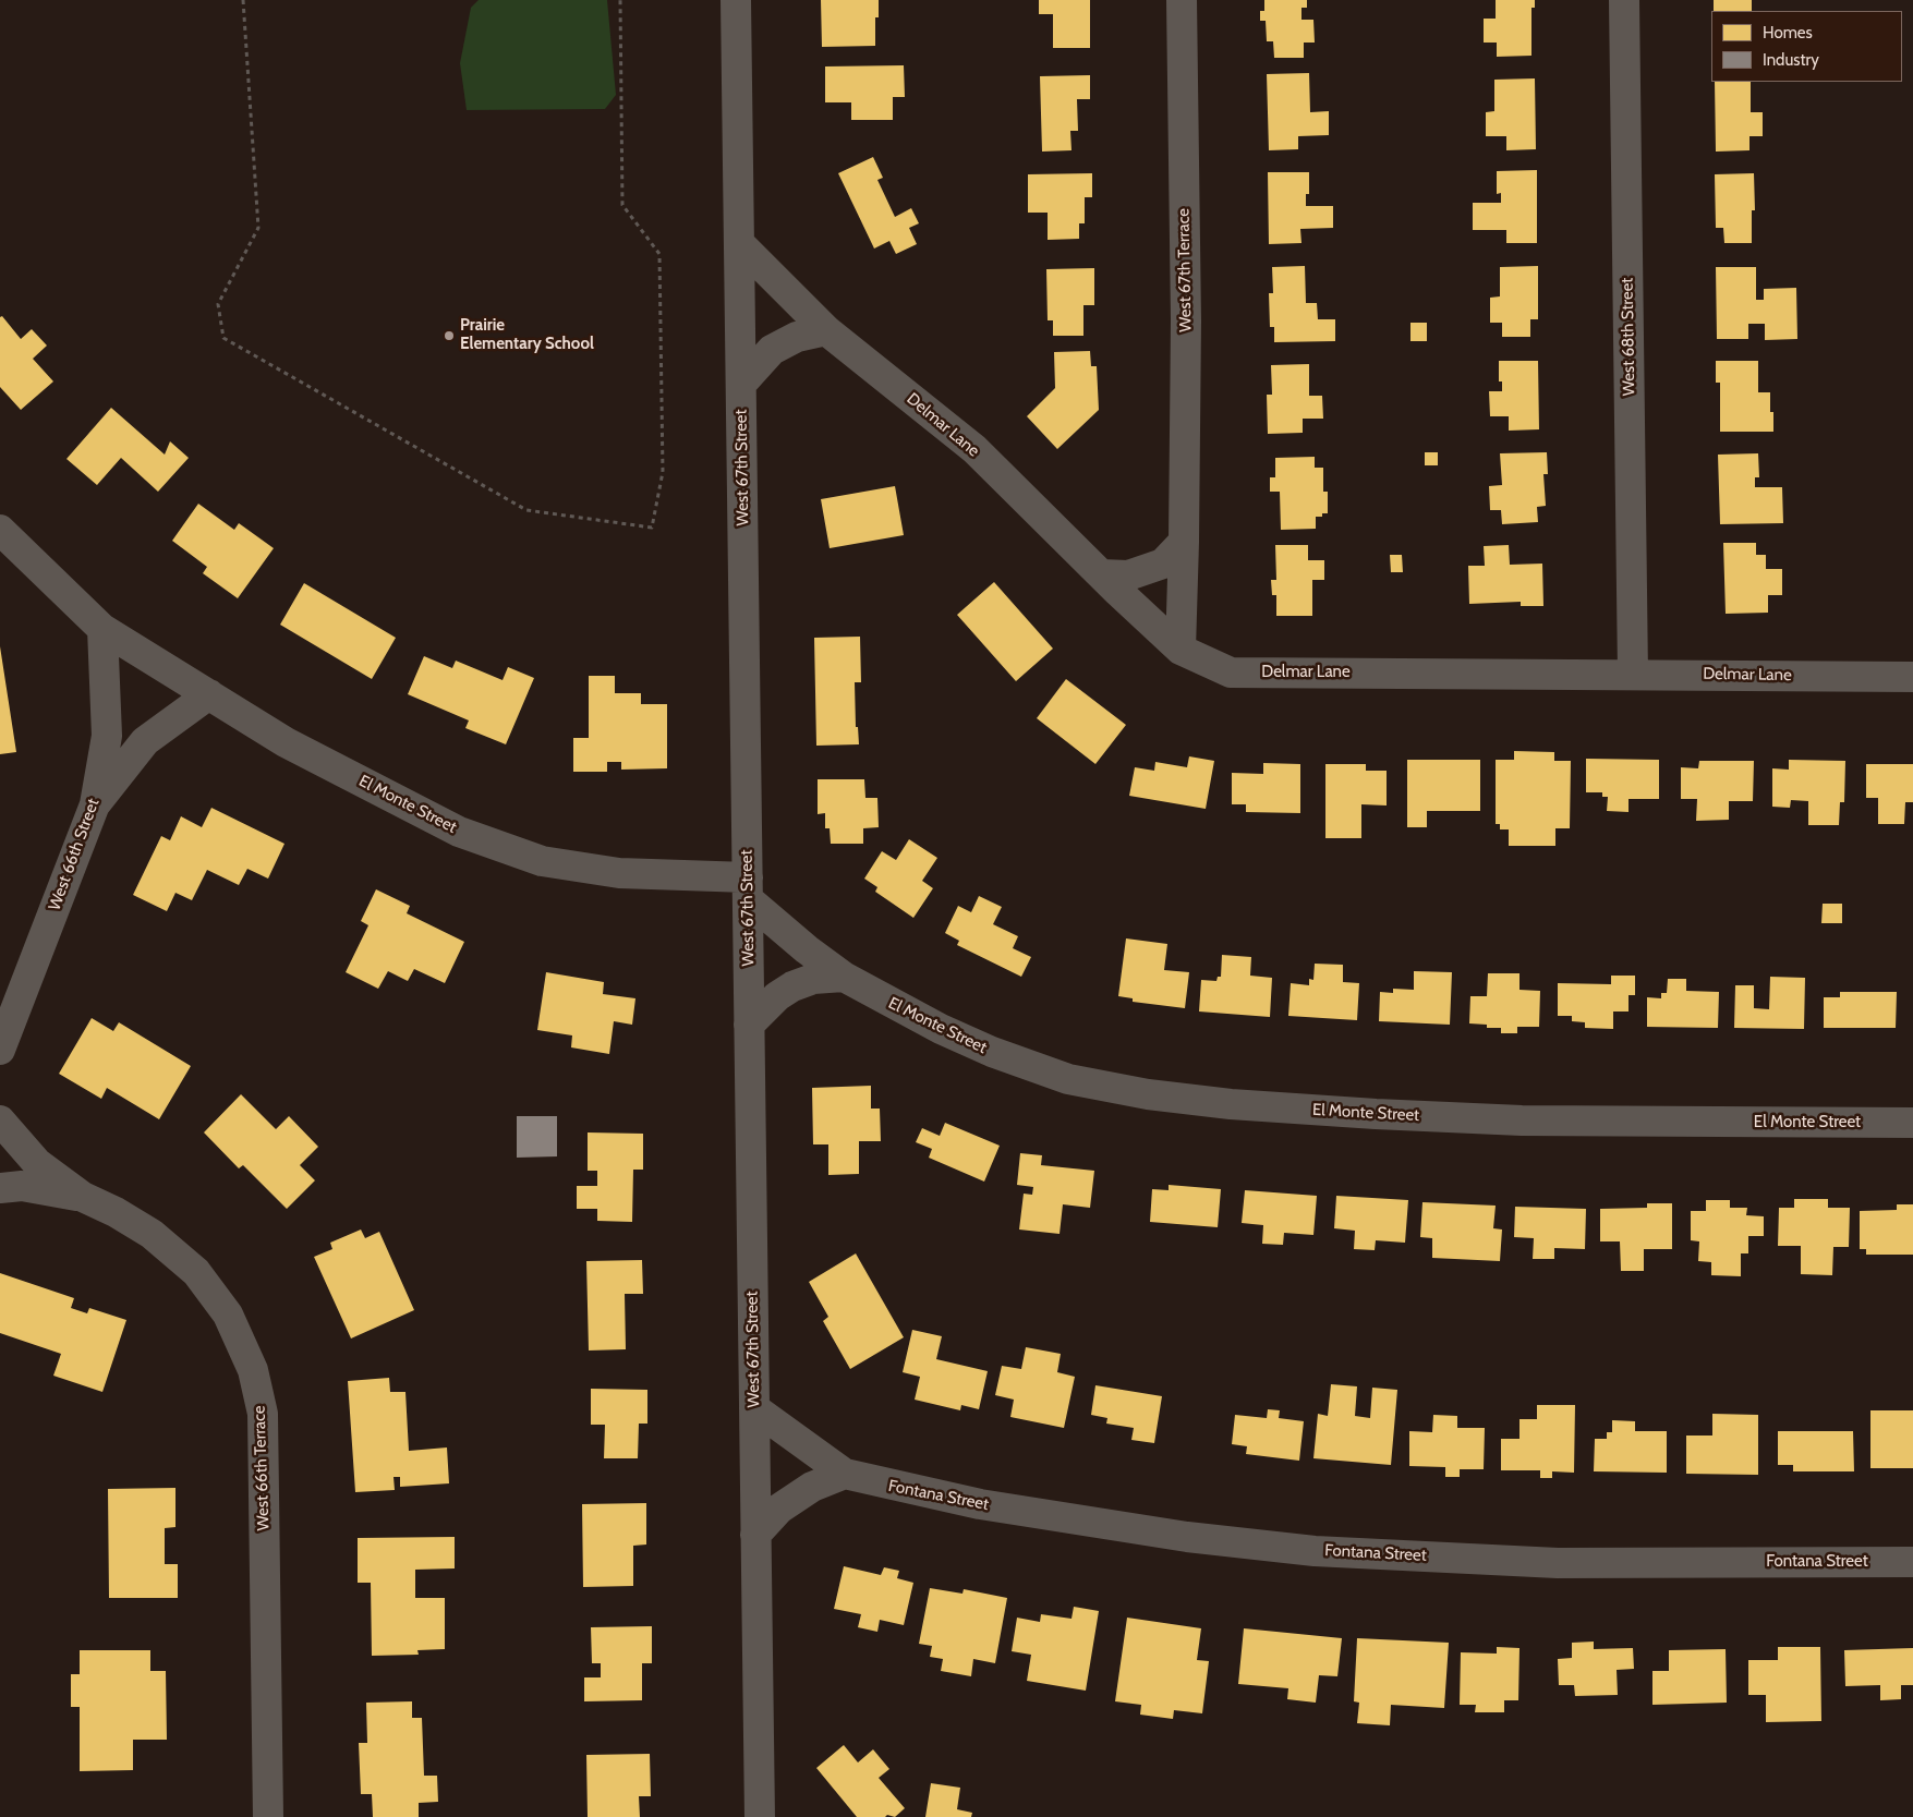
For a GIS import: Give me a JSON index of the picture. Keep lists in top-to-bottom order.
{
  "streets": {
    "street": [
      "West 67th Terrace",
      "West 68th Street",
      "Delmar Lane",
      "West 67th Street",
      "El Monte Street",
      "West 66th Street",
      "West 66th Terrace",
      "Fontana Street"
    ]
  },
  "crossings": [
    ["West 67th Terrace", "Delmar Lane"],
    ["West 68th Street", "Delmar Lane"],
    ["Delmar Lane", "West 67th Street"],
    ["West 67th Street", "El Monte Street"],
    ["West 67th Street", "Fontana Street"],
    ["El Monte Street", "West 66th Street"]
  ],
  "places": ["Prairie Elementary School"],
  "legend": ["Homes", "Industry"]
}
